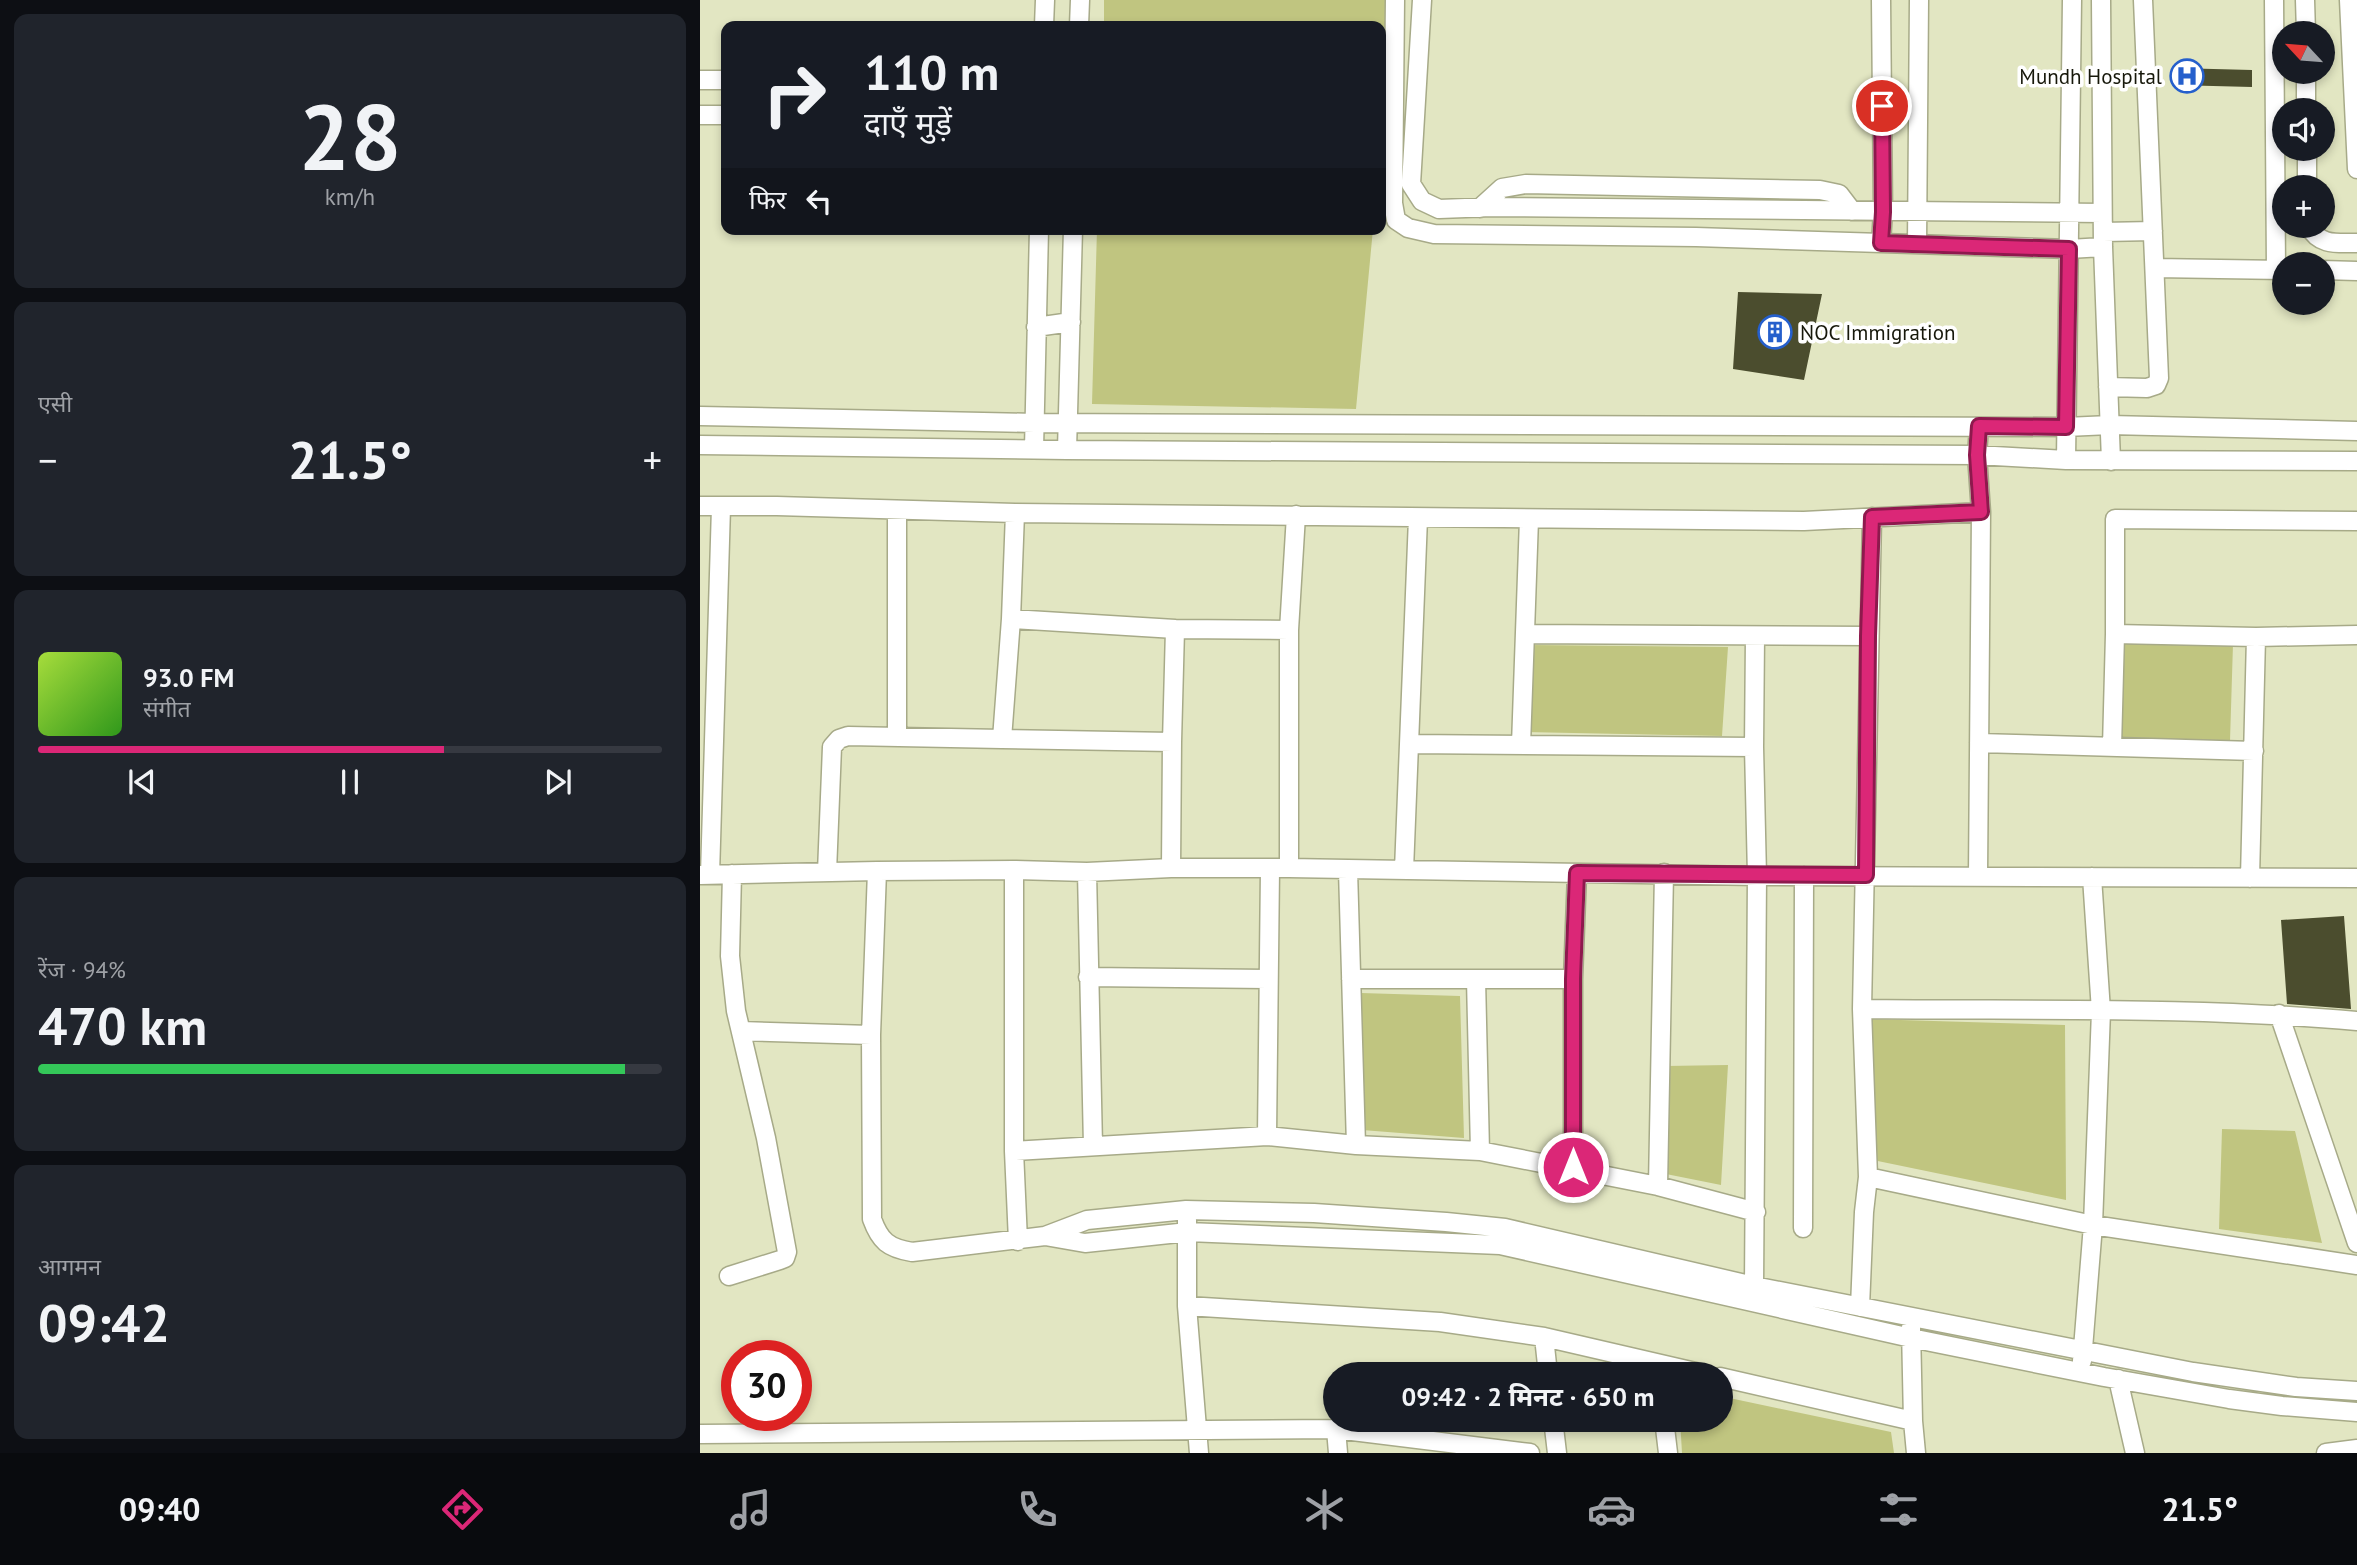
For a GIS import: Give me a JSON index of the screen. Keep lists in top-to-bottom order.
{
  "places": {
    "hospital": ["Mundh Hospital"],
    "building": ["NOC Immigration"]
  },
  "north": "top left",
  "page": {
    "tile": [
      ["28", "km/h"],
      "एसी",
      ["रेंज · 94%", "470 km"],
      ["आगमन", "09:42"]
    ],
    "map_buttons": ["+", "−"],
    "turn": ["110 m", "दाएँ मुड़ें"],
    "then": "फिर",
    "heat": ["−", "21.5°", "+"],
    "song": ["93.0 FM", "संगीत"],
    "limit": "30",
    "trip": "09:42 · 2 मिनट · 650 m",
    "tabs": ["09:40", "21.5°"]
  }
}
